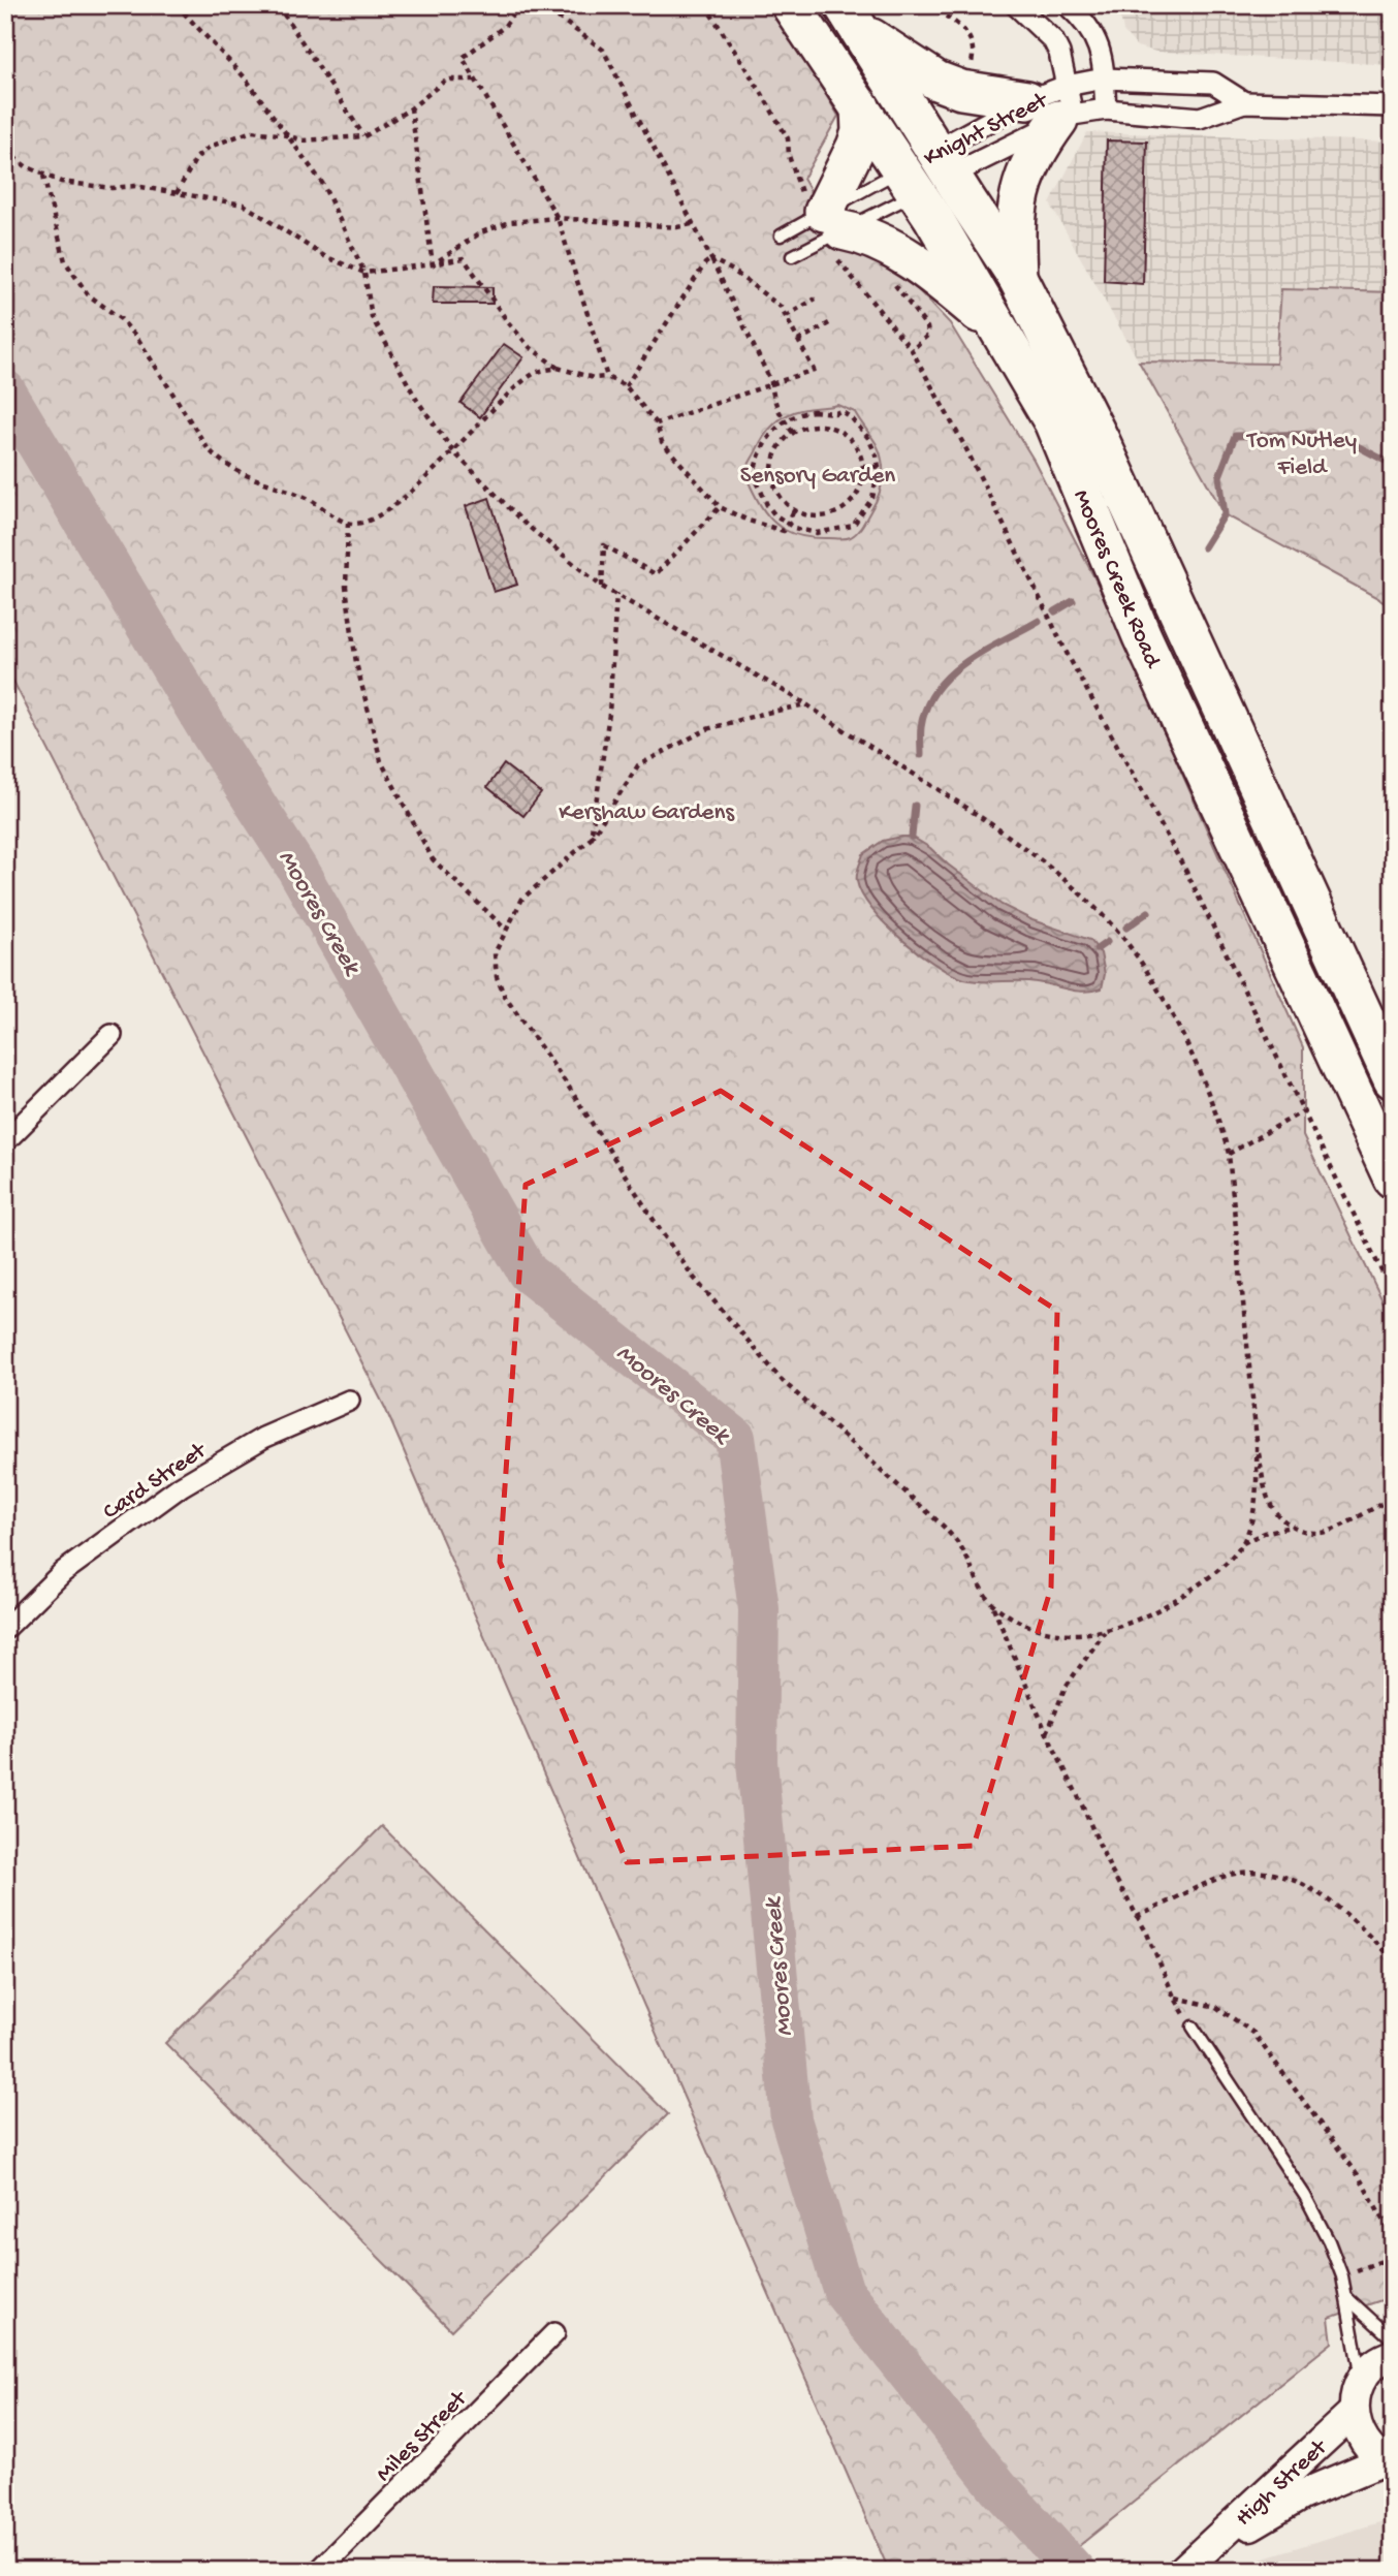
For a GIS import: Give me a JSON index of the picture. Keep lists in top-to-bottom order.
{
  "streets": {
    "highway": ["Knight Street", "Moores Creek Road"],
    "main road": ["High Street"],
    "street": ["Card Street", "Miles Street"]
  },
  "crossings": [
    ["Knight Street", "Moores Creek Road"]
  ],
  "water": ["Moores Creek"],
  "parks": ["Tom Nutley Field", "Sensory Garden", "Kershaw Gardens"]
}
